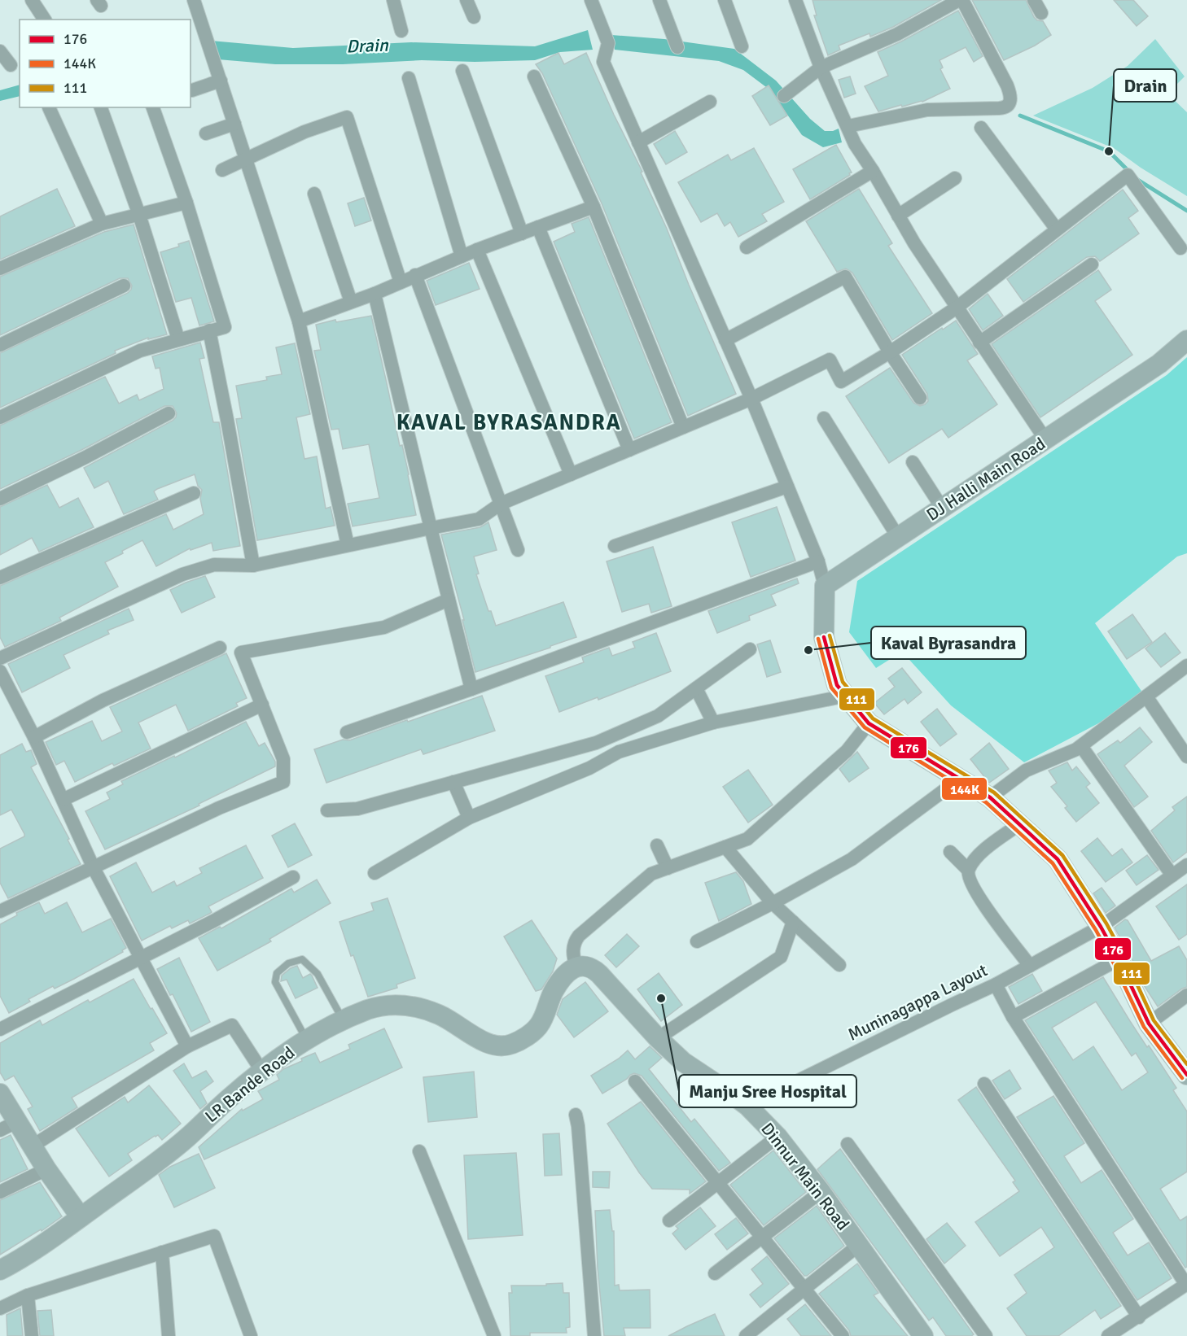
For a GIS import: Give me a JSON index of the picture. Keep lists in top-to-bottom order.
{
  "streets": {
    "street": [
      "DJ Halli Main Road",
      "Muninagappa Layout",
      "LR Bande Road",
      "Dinnur Main Road"
    ]
  },
  "crossings": [
    ["Muninagappa Layout", "Dinnur Main Road"],
    ["LR Bande Road", "Dinnur Main Road"]
  ],
  "districts": ["KAVAL BYRASANDRA"],
  "water": ["Drain"],
  "places": ["Drain", "Kaval Byrasandra", "Manju Sree Hospital"],
  "lines": ["transit line 111", "transit line 176", "transit line 144K"],
  "legend": ["176", "144K", "111"]
}
